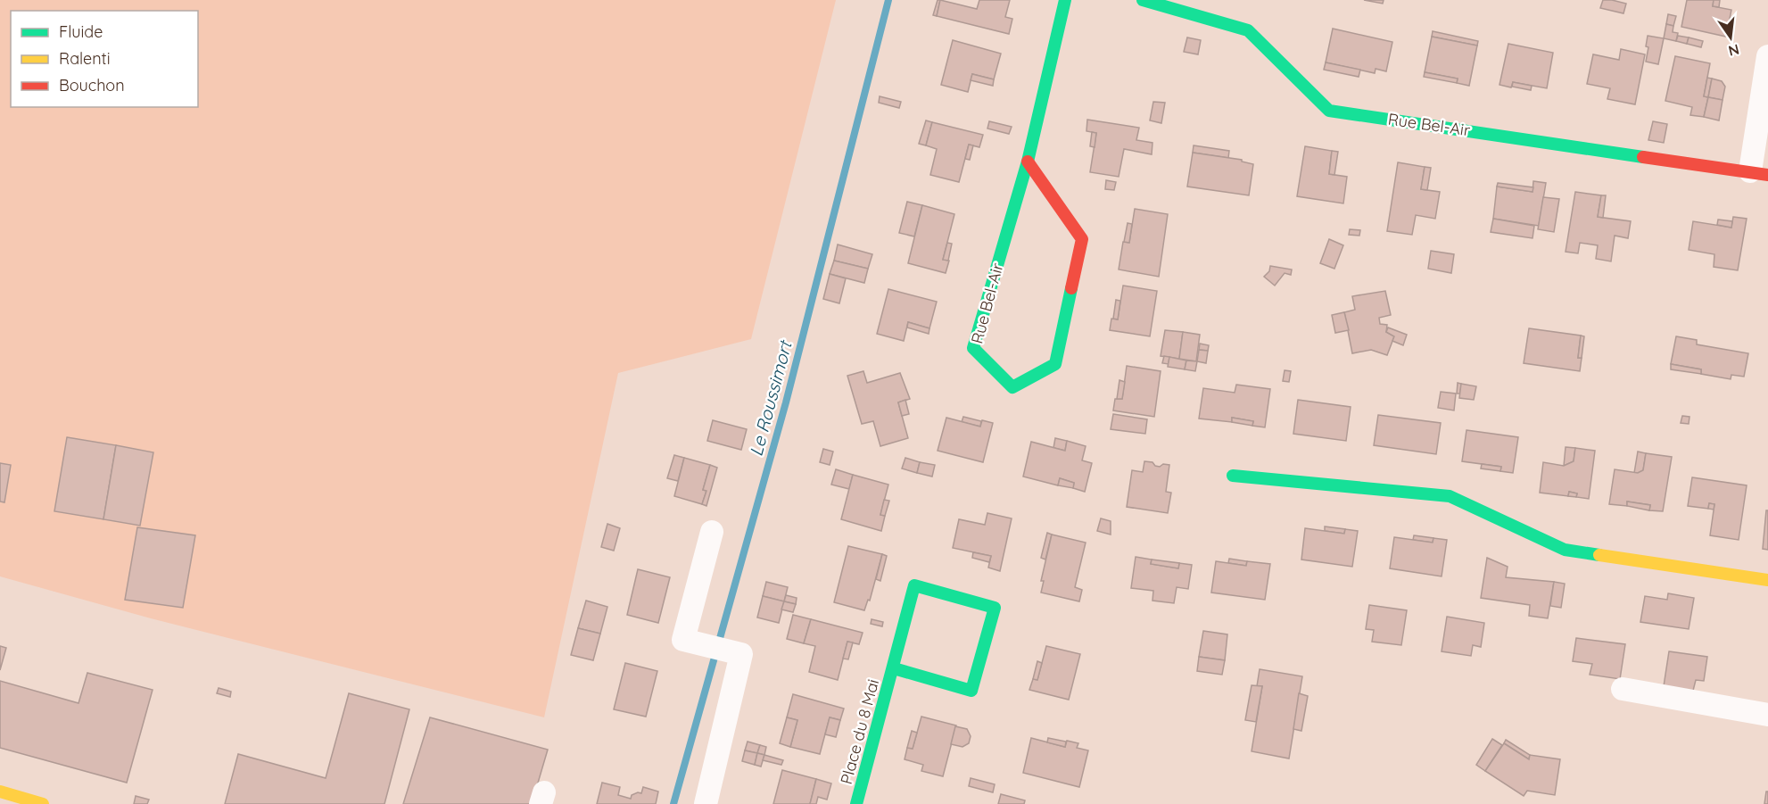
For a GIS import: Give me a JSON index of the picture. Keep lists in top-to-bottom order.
{
  "streets": {
    "street": ["Rue Bel-Air", "Place du 8 Mai"]
  },
  "water": ["Le Roussimort"],
  "legend": ["Fluide", "Ralenti", "Bouchon"],
  "north": "bottom"
}
